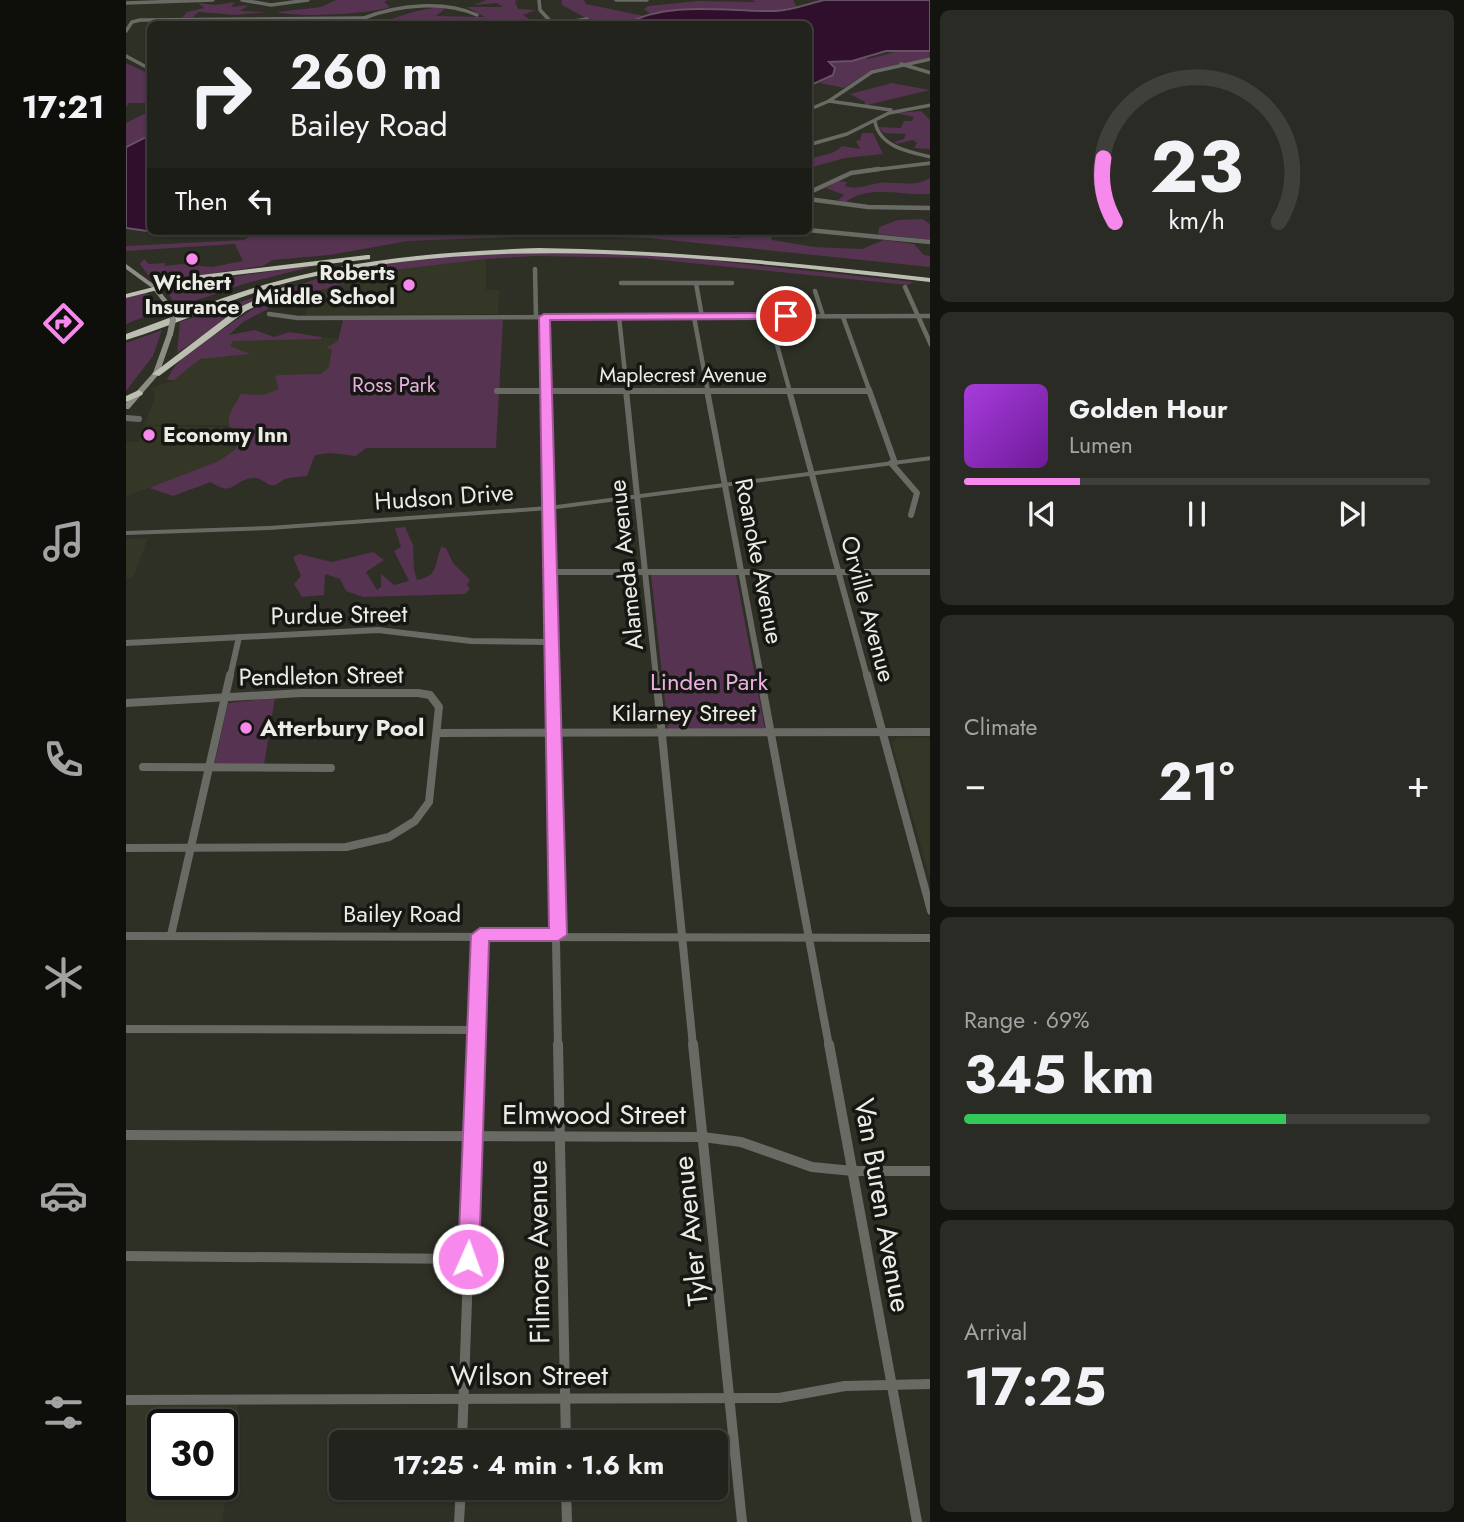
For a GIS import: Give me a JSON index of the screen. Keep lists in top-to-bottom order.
{
  "streets": {
    "street": [
      "Maplecrest Avenue",
      "Hudson Drive",
      "Roanoke Avenue",
      "Alameda Avenue",
      "Orville Avenue",
      "Purdue Street",
      "Pendleton Street",
      "Kilarney Street",
      "Bailey Road",
      "Elmwood Street",
      "Van Buren Avenue",
      "Tyler Avenue",
      "Filmore Avenue",
      "Wilson Street"
    ]
  },
  "crossings": [
    ["Maplecrest Avenue", "Roanoke Avenue"],
    ["Maplecrest Avenue", "Alameda Avenue"],
    ["Maplecrest Avenue", "Orville Avenue"],
    ["Maplecrest Avenue", "Filmore Avenue"],
    ["Hudson Drive", "Roanoke Avenue"],
    ["Hudson Drive", "Alameda Avenue"],
    ["Hudson Drive", "Orville Avenue"],
    ["Hudson Drive", "Filmore Avenue"],
    ["Roanoke Avenue", "Kilarney Street"],
    ["Roanoke Avenue", "Bailey Road"],
    ["Roanoke Avenue", "Van Buren Avenue"],
    ["Alameda Avenue", "Kilarney Street"],
    ["Alameda Avenue", "Bailey Road"],
    ["Alameda Avenue", "Tyler Avenue"],
    ["Orville Avenue", "Kilarney Street"],
    ["Purdue Street", "Filmore Avenue"],
    ["Pendleton Street", "Kilarney Street"],
    ["Kilarney Street", "Filmore Avenue"],
    ["Bailey Road", "Van Buren Avenue"],
    ["Bailey Road", "Tyler Avenue"],
    ["Bailey Road", "Filmore Avenue"],
    ["Elmwood Street", "Van Buren Avenue"],
    ["Elmwood Street", "Tyler Avenue"],
    ["Elmwood Street", "Filmore Avenue"],
    ["Van Buren Avenue", "Wilson Street"],
    ["Tyler Avenue", "Wilson Street"],
    ["Filmore Avenue", "Wilson Street"]
  ],
  "parks": ["Ross Park", "Linden Park"],
  "places": [
    "Wichert Insurance",
    "Roberts Middle School",
    "Economy Inn",
    "Atterbury Pool"
  ],
  "page": {
    "tabs": "17:21",
    "turn": ["260 m", "Bailey Road"],
    "then": "Then",
    "song": ["Golden Hour", "Lumen"],
    "tile": [
      "Climate",
      ["Range · 69%", "345 km"],
      ["Arrival", "17:25"]
    ],
    "heat": ["−", "21°", "+"],
    "limit": "30",
    "trip": "17:25 · 4 min · 1.6 km",
    "gauge": ["23", "km/h"]
  }
}
